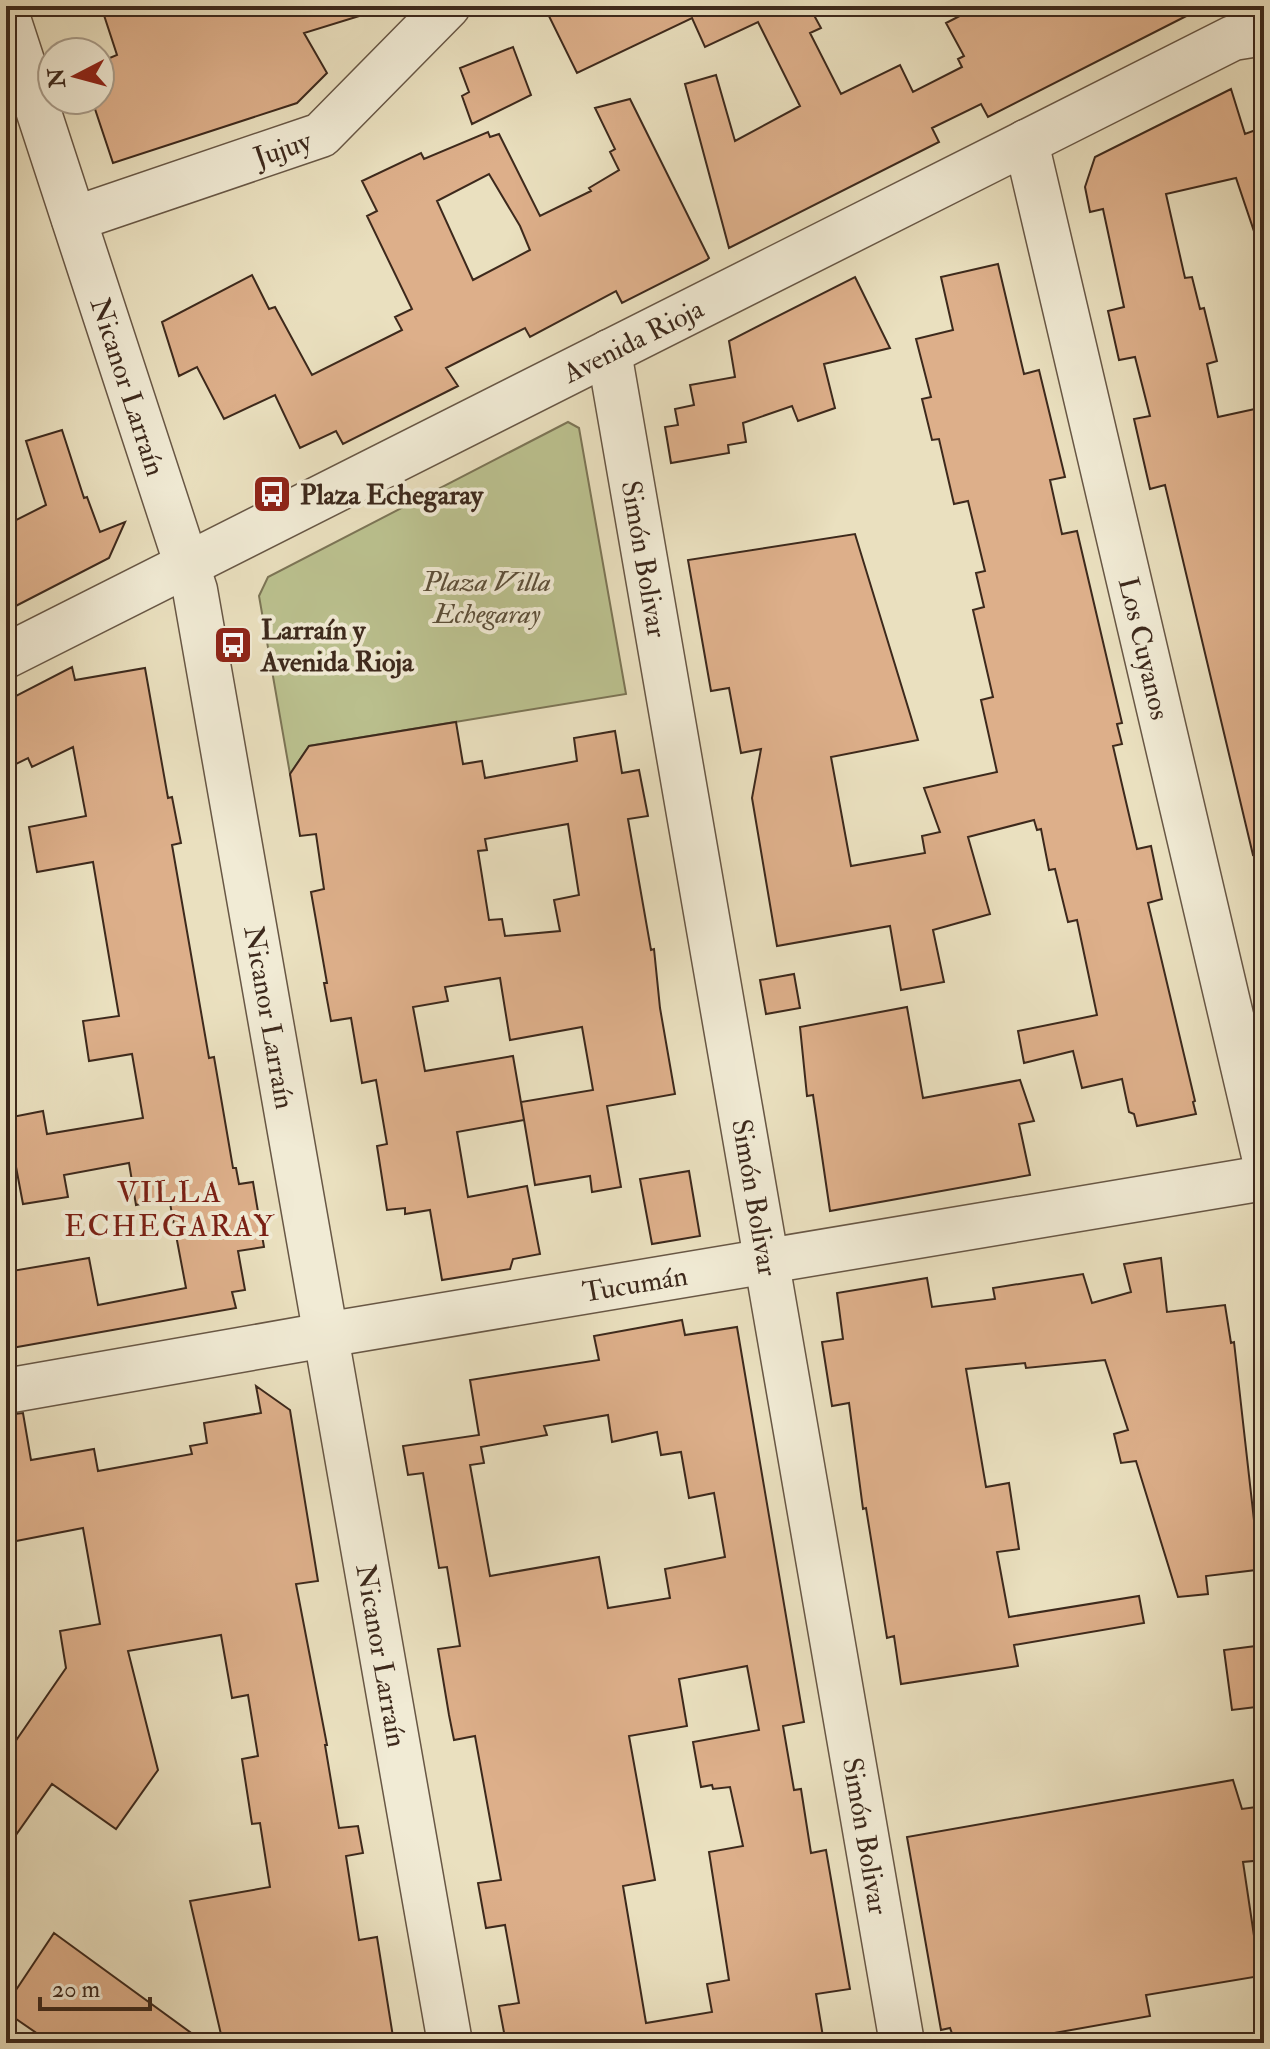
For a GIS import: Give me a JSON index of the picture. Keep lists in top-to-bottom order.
{
  "streets": {
    "street": [
      "Jujuy",
      "Avenida Rioja",
      "Nicanor Larraín",
      "Simón Bolivar",
      "Los Cuyanos",
      "Tucumán"
    ]
  },
  "crossings": [
    ["Jujuy", "Nicanor Larraín"],
    ["Avenida Rioja", "Nicanor Larraín"],
    ["Avenida Rioja", "Simón Bolivar"],
    ["Avenida Rioja", "Los Cuyanos"],
    ["Nicanor Larraín", "Tucumán"],
    ["Simón Bolivar", "Tucumán"]
  ],
  "districts": ["VILLA ECHEGARAY"],
  "parks": ["Plaza Villa Echegaray"],
  "places": {
    "bus stop": ["Plaza Echegaray", "Larraín y Avenida Rioja"]
  },
  "scale_bar": "20 m",
  "north": "left"
}
